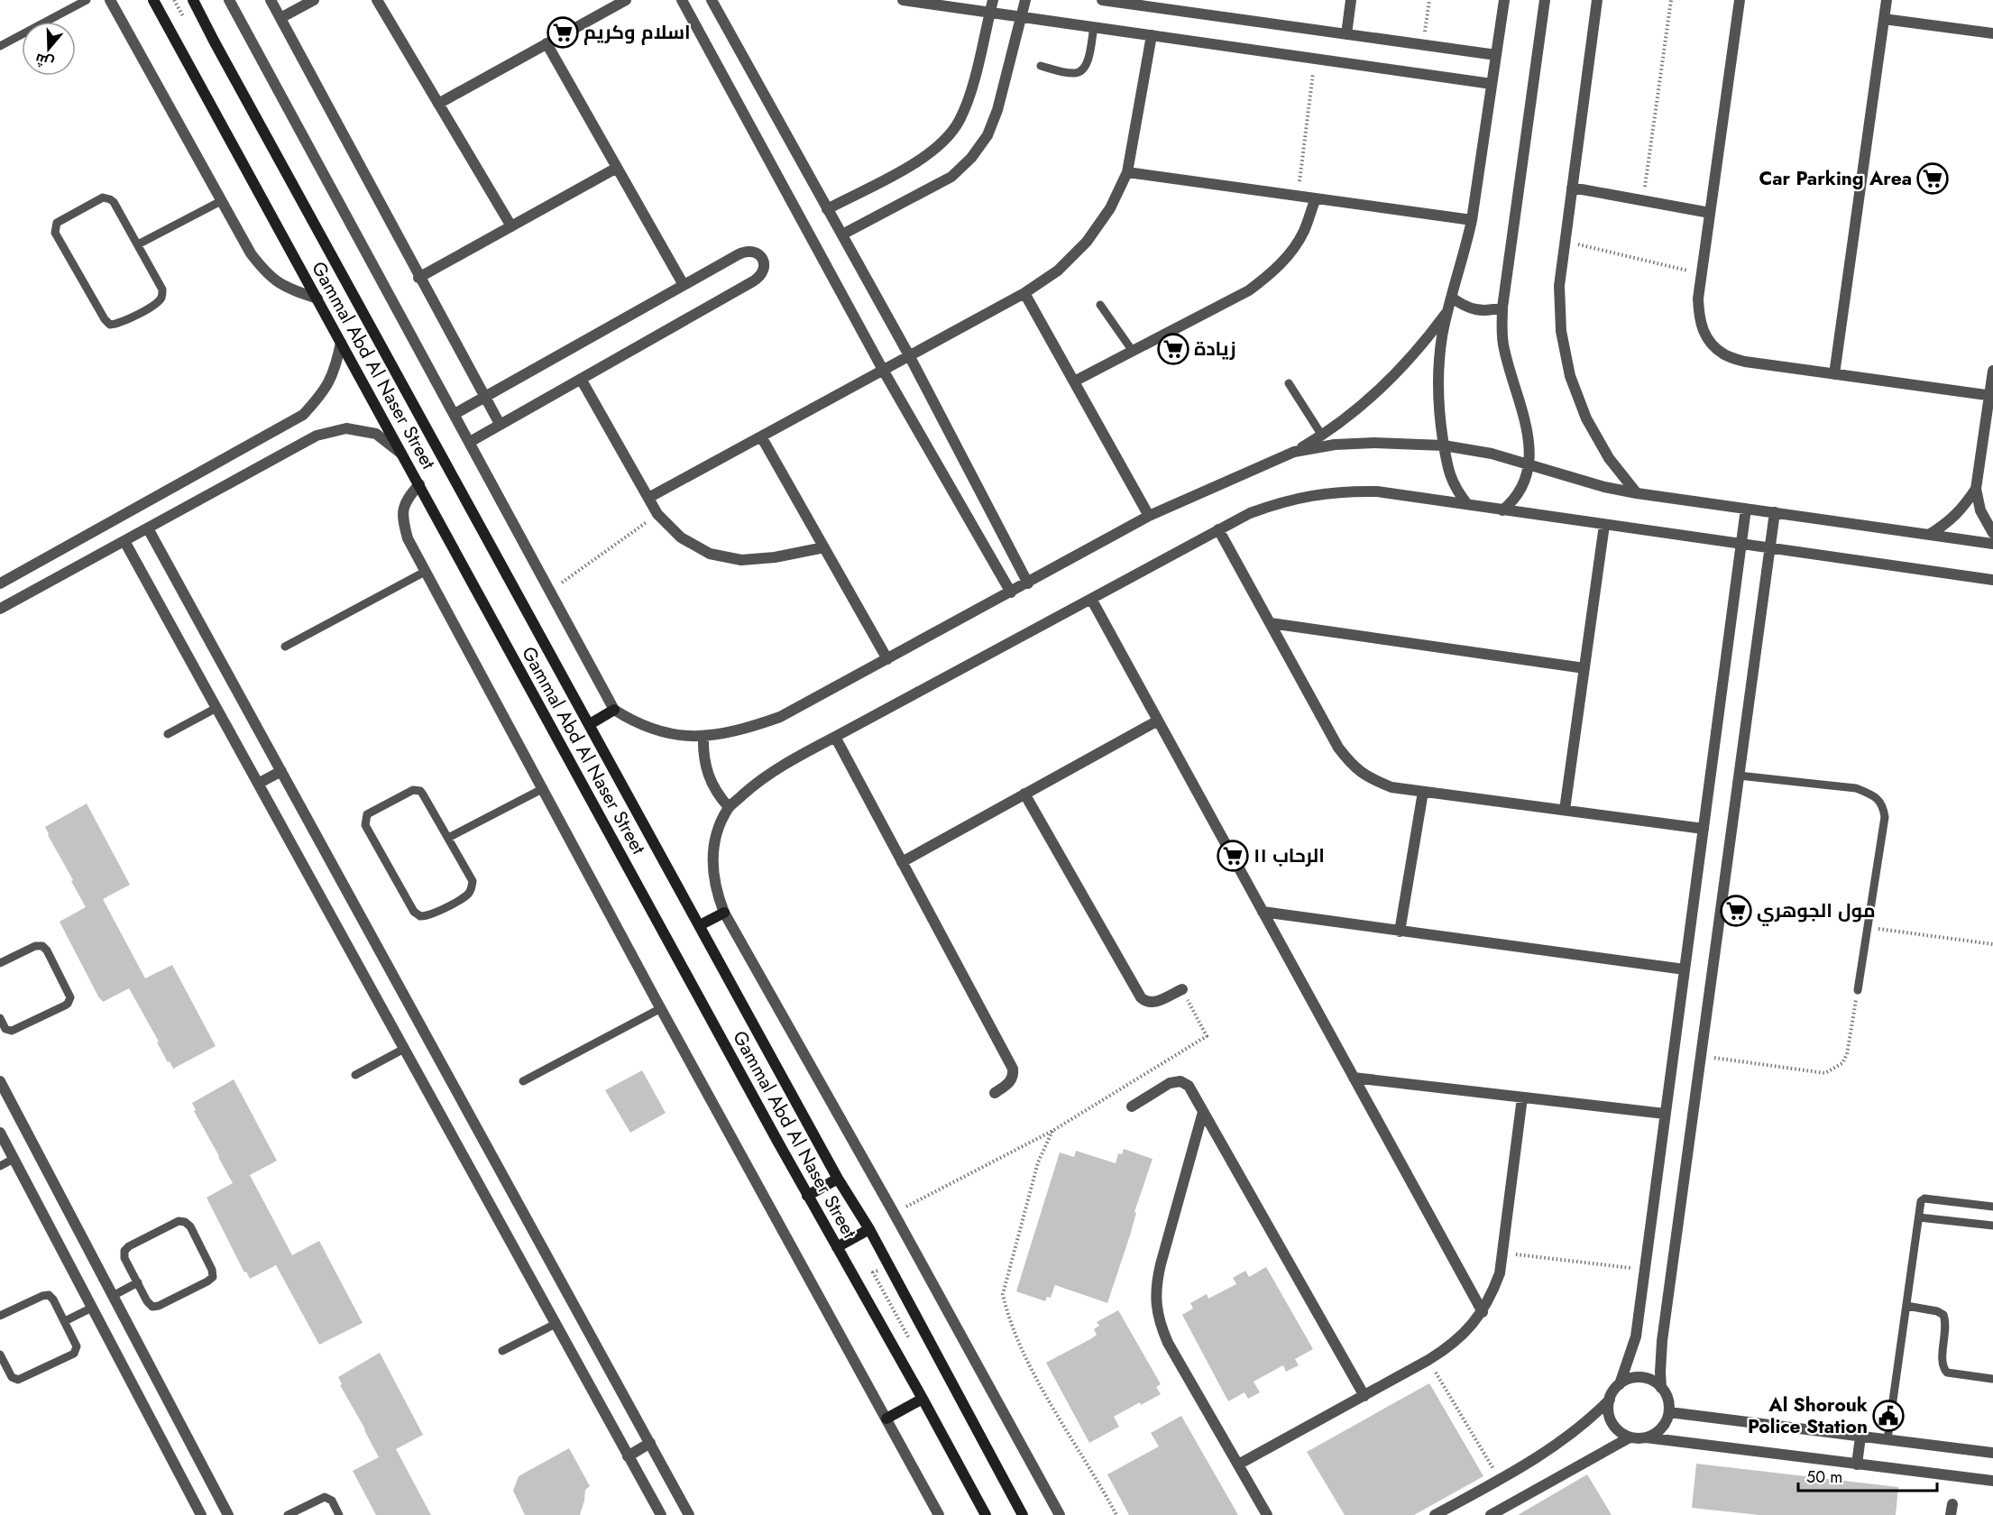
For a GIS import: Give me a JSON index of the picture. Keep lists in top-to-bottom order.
{
  "streets": {
    "main road": ["Gammal Abd Al Naser Street"]
  },
  "places": {
    "supermarket": [
      "اسلام وكريم",
      "Car Parking Area",
      "زيادة",
      "الرحاب ١١",
      "مول الجوهري"
    ],
    "public building": ["Al Shorouk Police Station"]
  },
  "scale_bar": "50 m",
  "north": "bottom"
}
